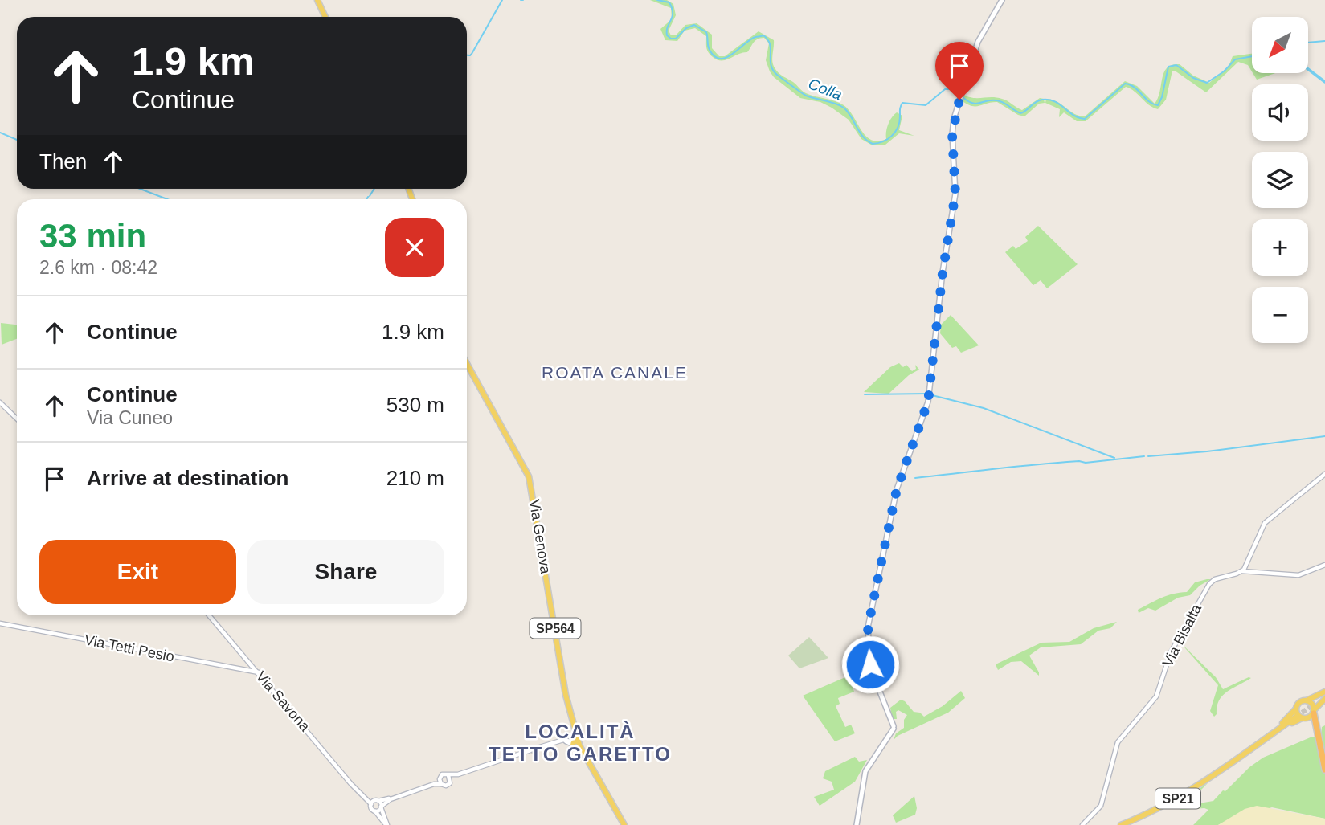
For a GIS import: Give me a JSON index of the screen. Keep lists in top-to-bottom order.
{
  "streets": {
    "main road": ["Via Genova", "SP564", "SP21"],
    "street": ["Via Bisalta", "Via Tetti Pesio", "Via Savona"]
  },
  "crossings": [
    ["Via Tetti Pesio", "Via Savona"]
  ],
  "districts": ["ROATA CANALE", "LOCALITÀ TETTO GARETTO"],
  "water": ["Colla"],
  "north": "bottom left",
  "page": {
    "map_buttons": ["+", "−"],
    "turn": ["1.9 km", "Continue"],
    "then": "Then",
    "heading": ["33 min", "2.6 km · 08:42"],
    "list": [
      {
        "name": "Continue",
        "value": "1.9 km"
      },
      {
        "name": "Continue",
        "note": "Via Cuneo",
        "value": "530 m"
      },
      {
        "name": "Arrive at destination",
        "value": "210 m"
      }
    ],
    "buttons": ["Exit", "Share"]
  }
}
